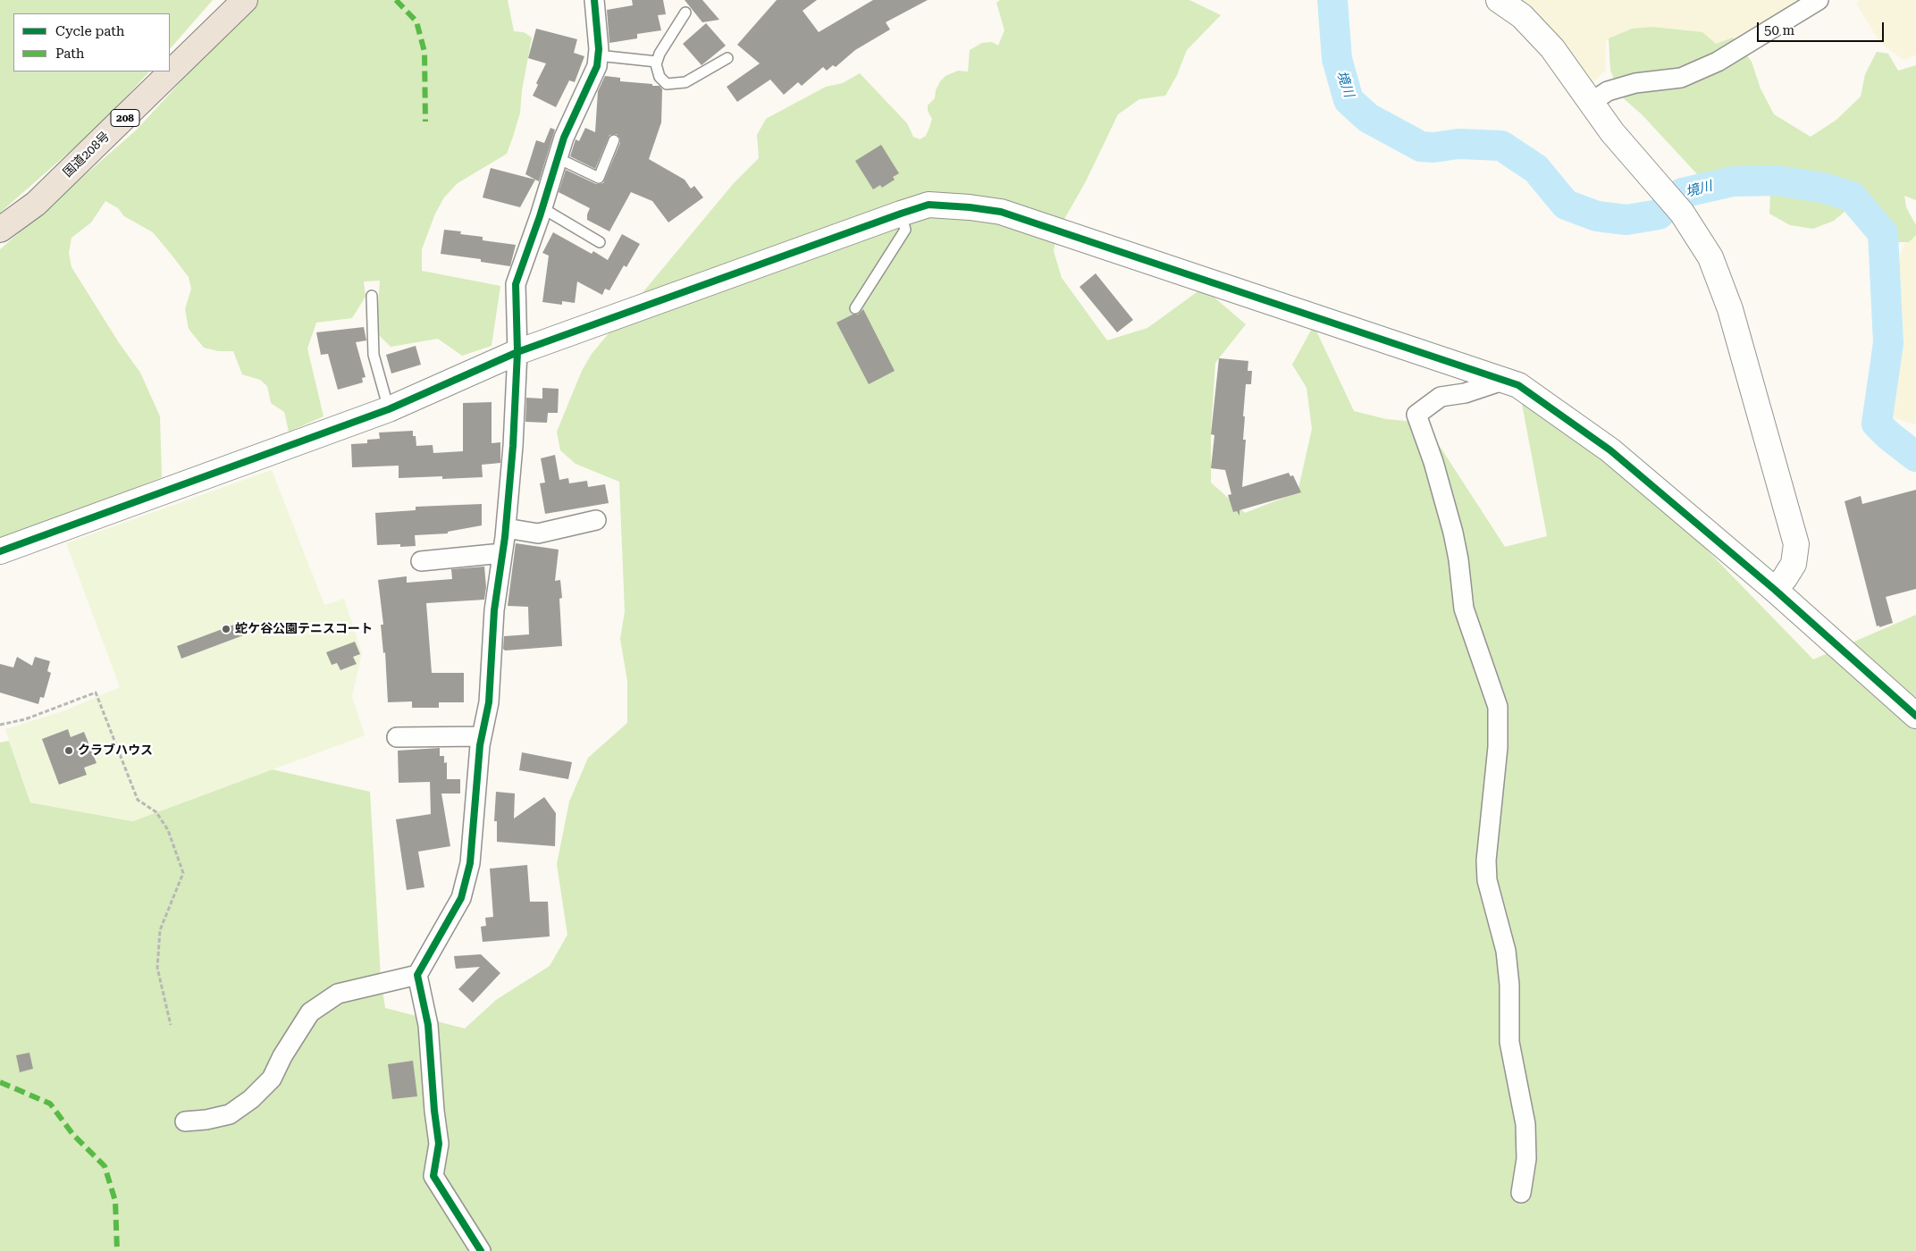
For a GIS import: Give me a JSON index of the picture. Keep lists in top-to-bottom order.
{
  "streets": {
    "highway": ["208", "国道208号"]
  },
  "water": ["境川"],
  "places": ["蛇ケ谷公園テニスコート", "クラブハウス"],
  "legend": ["Cycle path", "Path"],
  "scale_bar": "50 m"
}
